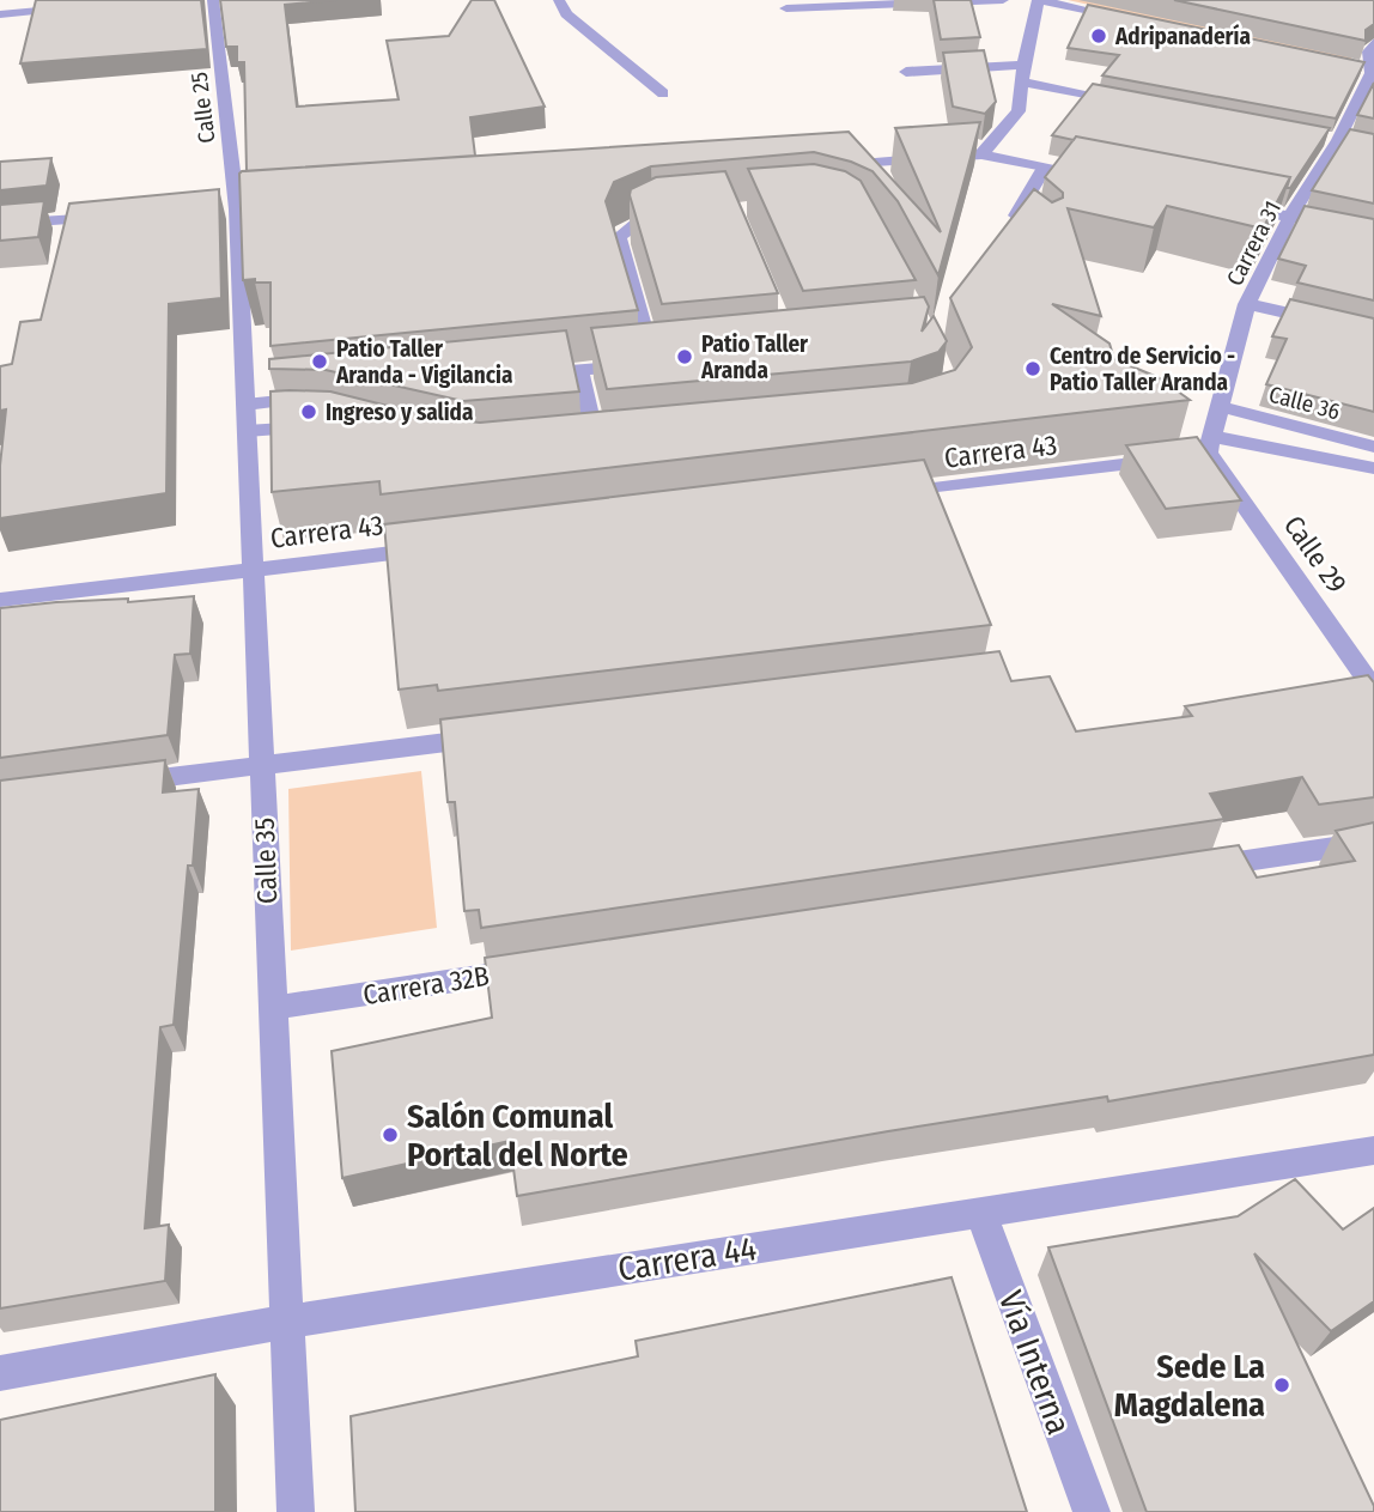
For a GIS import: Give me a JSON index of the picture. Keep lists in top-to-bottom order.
{
  "streets": {
    "street": [
      "Calle 25",
      "Carrera 31",
      "Calle 36",
      "Carrera 43",
      "Calle 29",
      "Calle 35",
      "Carrera 32B",
      "Carrera 44",
      "Vía Interna"
    ]
  },
  "crossings": [
    ["Calle 25", "Calle 35"],
    ["Carrera 31", "Calle 36"],
    ["Carrera 31", "Carrera 43"],
    ["Carrera 31", "Calle 29"],
    ["Carrera 43", "Calle 29"],
    ["Carrera 43", "Calle 35"],
    ["Calle 35", "Carrera 32B"],
    ["Calle 35", "Carrera 44"],
    ["Carrera 44", "Vía Interna"]
  ],
  "places": [
    "Adripanadería",
    "Patio Taller Aranda",
    "Patio Taller Aranda - Vigilancia",
    "Centro de Servicio - Patio Taller Aranda",
    "Ingreso y salida",
    "Salón Comunal Portal del Norte",
    "Sede La Magdalena"
  ]
}
